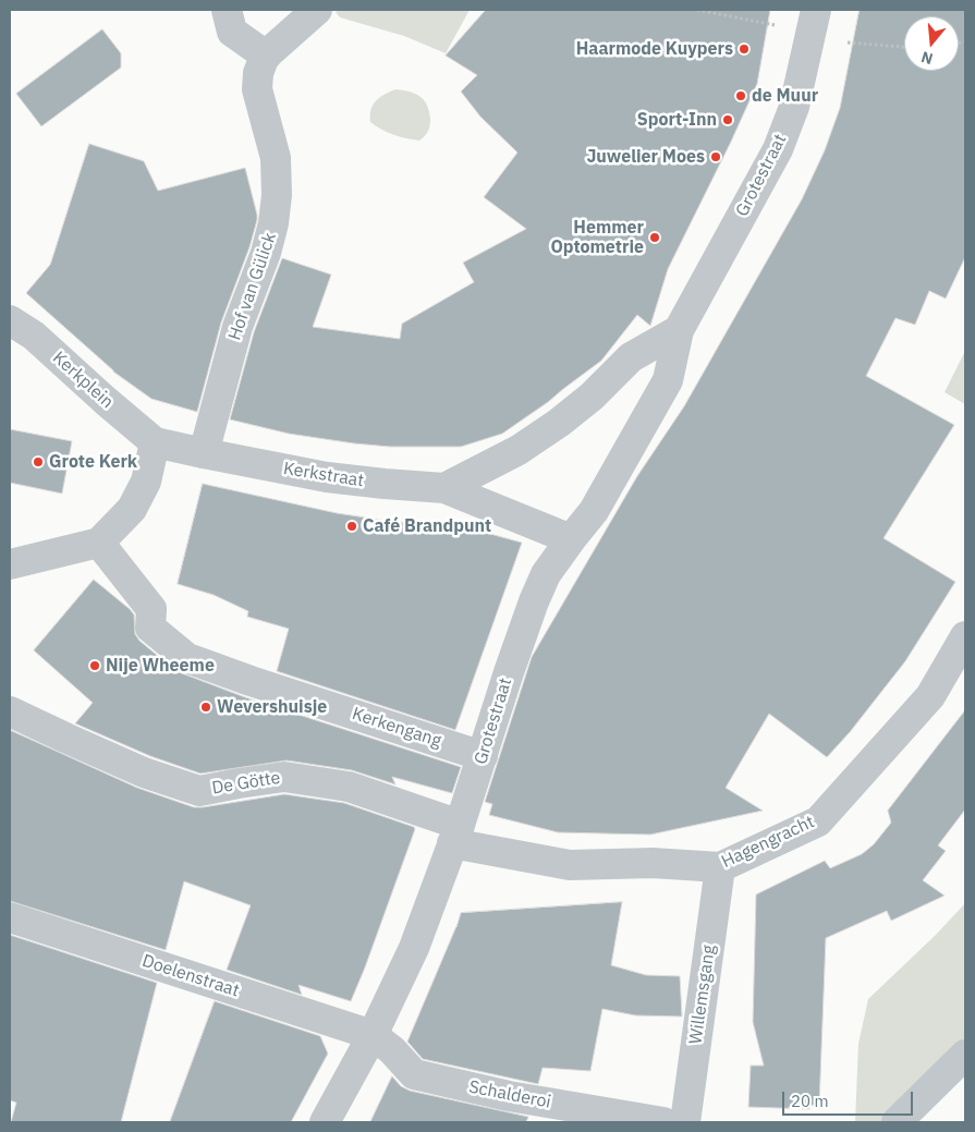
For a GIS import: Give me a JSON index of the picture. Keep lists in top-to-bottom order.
{
  "streets": {
    "street": [
      "Grotestraat",
      "Hof van Gülick",
      "Kerkplein",
      "Kerkstraat",
      "Kerkengang",
      "De Götte",
      "Hagengracht",
      "Doelenstraat",
      "Willemsgang",
      "Schalderoi"
    ]
  },
  "crossings": [
    ["Grotestraat", "Kerkstraat"],
    ["Grotestraat", "Kerkengang"],
    ["Grotestraat", "De Götte"],
    ["Grotestraat", "Hagengracht"],
    ["Grotestraat", "Doelenstraat"],
    ["Grotestraat", "Schalderoi"],
    ["Hof van Gülick", "Kerkplein"],
    ["Hof van Gülick", "Kerkstraat"],
    ["Kerkplein", "Kerkstraat"],
    ["De Götte", "Hagengracht"],
    ["Hagengracht", "Willemsgang"],
    ["Doelenstraat", "Schalderoi"]
  ],
  "places": [
    "Haarmode Kuypers",
    "de Muur",
    "Sport-Inn",
    "Juwelier Moes",
    "Hemmer Optometrie",
    "Grote Kerk",
    "Café Brandpunt",
    "Nije Wheeme",
    "Wevershuisje"
  ],
  "scale_bar": "20 m",
  "north": "bottom"
}
